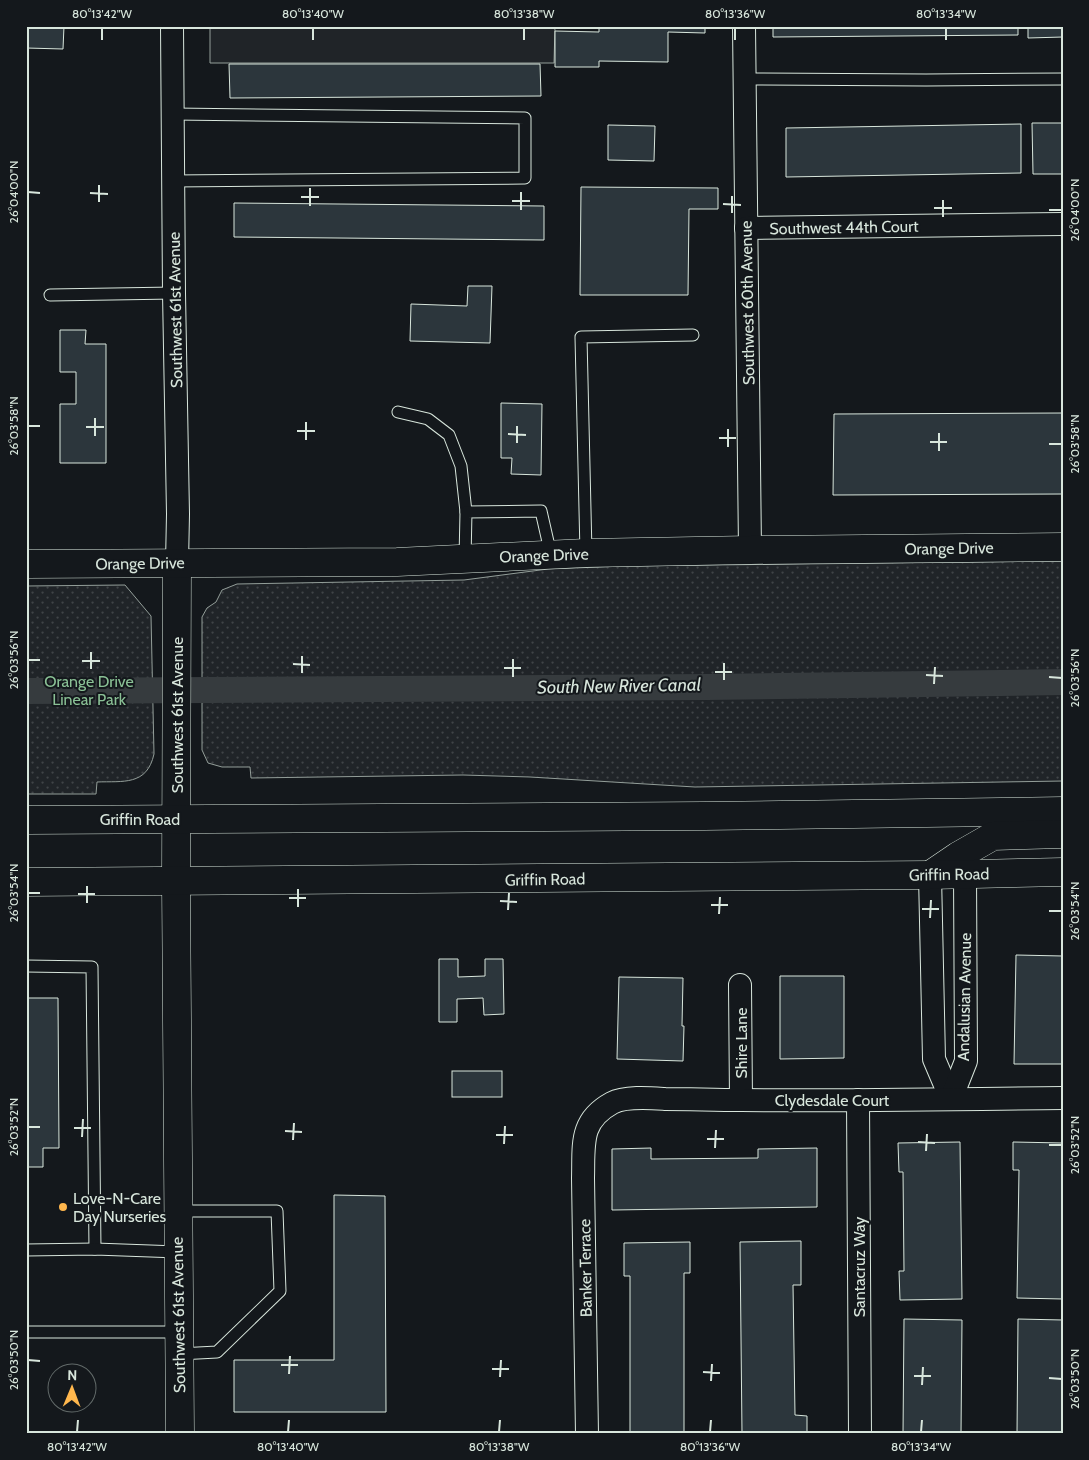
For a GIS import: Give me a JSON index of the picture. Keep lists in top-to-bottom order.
{
  "streets": {
    "main road": ["Southwest 61st Avenue", "Orange Drive", "Griffin Road"],
    "street": [
      "Southwest 44th Court",
      "Southwest 60th Avenue",
      "Andalusian Avenue",
      "Shire Lane",
      "Clydesdale Court",
      "Santacruz Way",
      "Banker Terrace"
    ]
  },
  "crossings": [
    ["Southwest 44th Court", "Southwest 60th Avenue"],
    ["Southwest 60th Avenue", "Orange Drive"],
    ["Southwest 61st Avenue", "Orange Drive"],
    ["Southwest 61st Avenue", "Griffin Road"],
    ["Griffin Road", "Andalusian Avenue"],
    ["Andalusian Avenue", "Clydesdale Court"],
    ["Shire Lane", "Clydesdale Court"],
    ["Clydesdale Court", "Santacruz Way"],
    ["Clydesdale Court", "Banker Terrace"]
  ],
  "water": ["South New River Canal"],
  "parks": ["Orange Drive Linear Park"],
  "places": ["Love-N-Care Day Nurseries"],
  "north": "top",
  "coordinates": [
    "80°13'42\"W",
    "80°13'40\"W",
    "80°13'38\"W",
    "80°13'36\"W",
    "80°13'34\"W",
    "26°04'00\"N",
    "26°03'58\"N",
    "26°03'56\"N",
    "26°03'54\"N",
    "26°03'52\"N",
    "26°03'50\"N"
  ]
}
